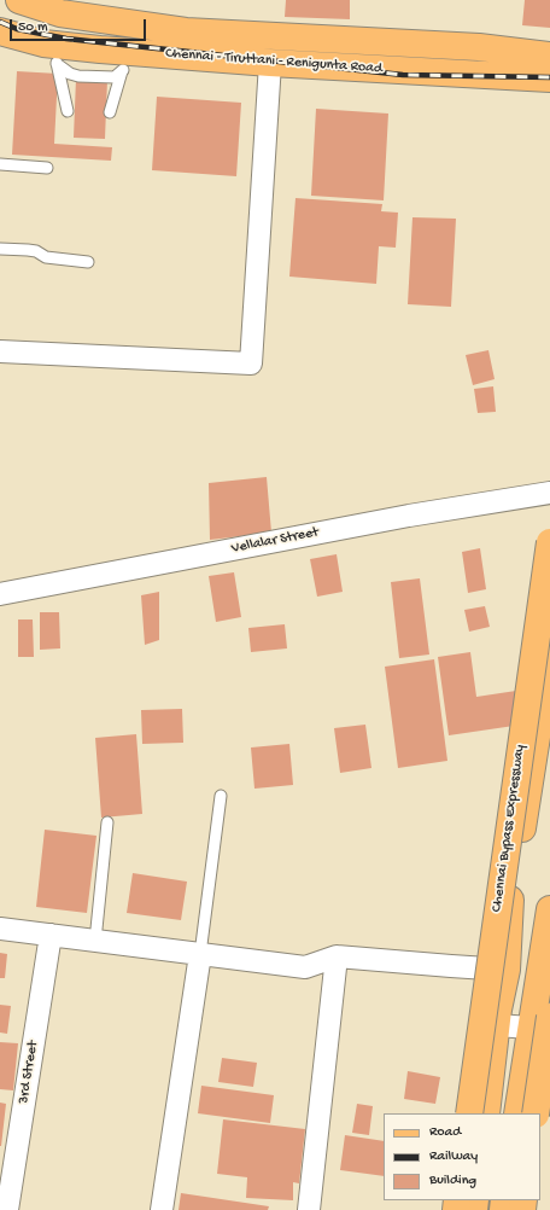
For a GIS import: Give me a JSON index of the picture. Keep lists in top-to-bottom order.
{
  "streets": {
    "main road": ["Chennai - Tiruttani - Renigunta Road", "Chennai Bypass Expressway"],
    "street": ["Vellalar Street", "3rd Street"]
  },
  "legend": ["Road", "Railway", "Building"],
  "scale_bar": "50 m"
}
